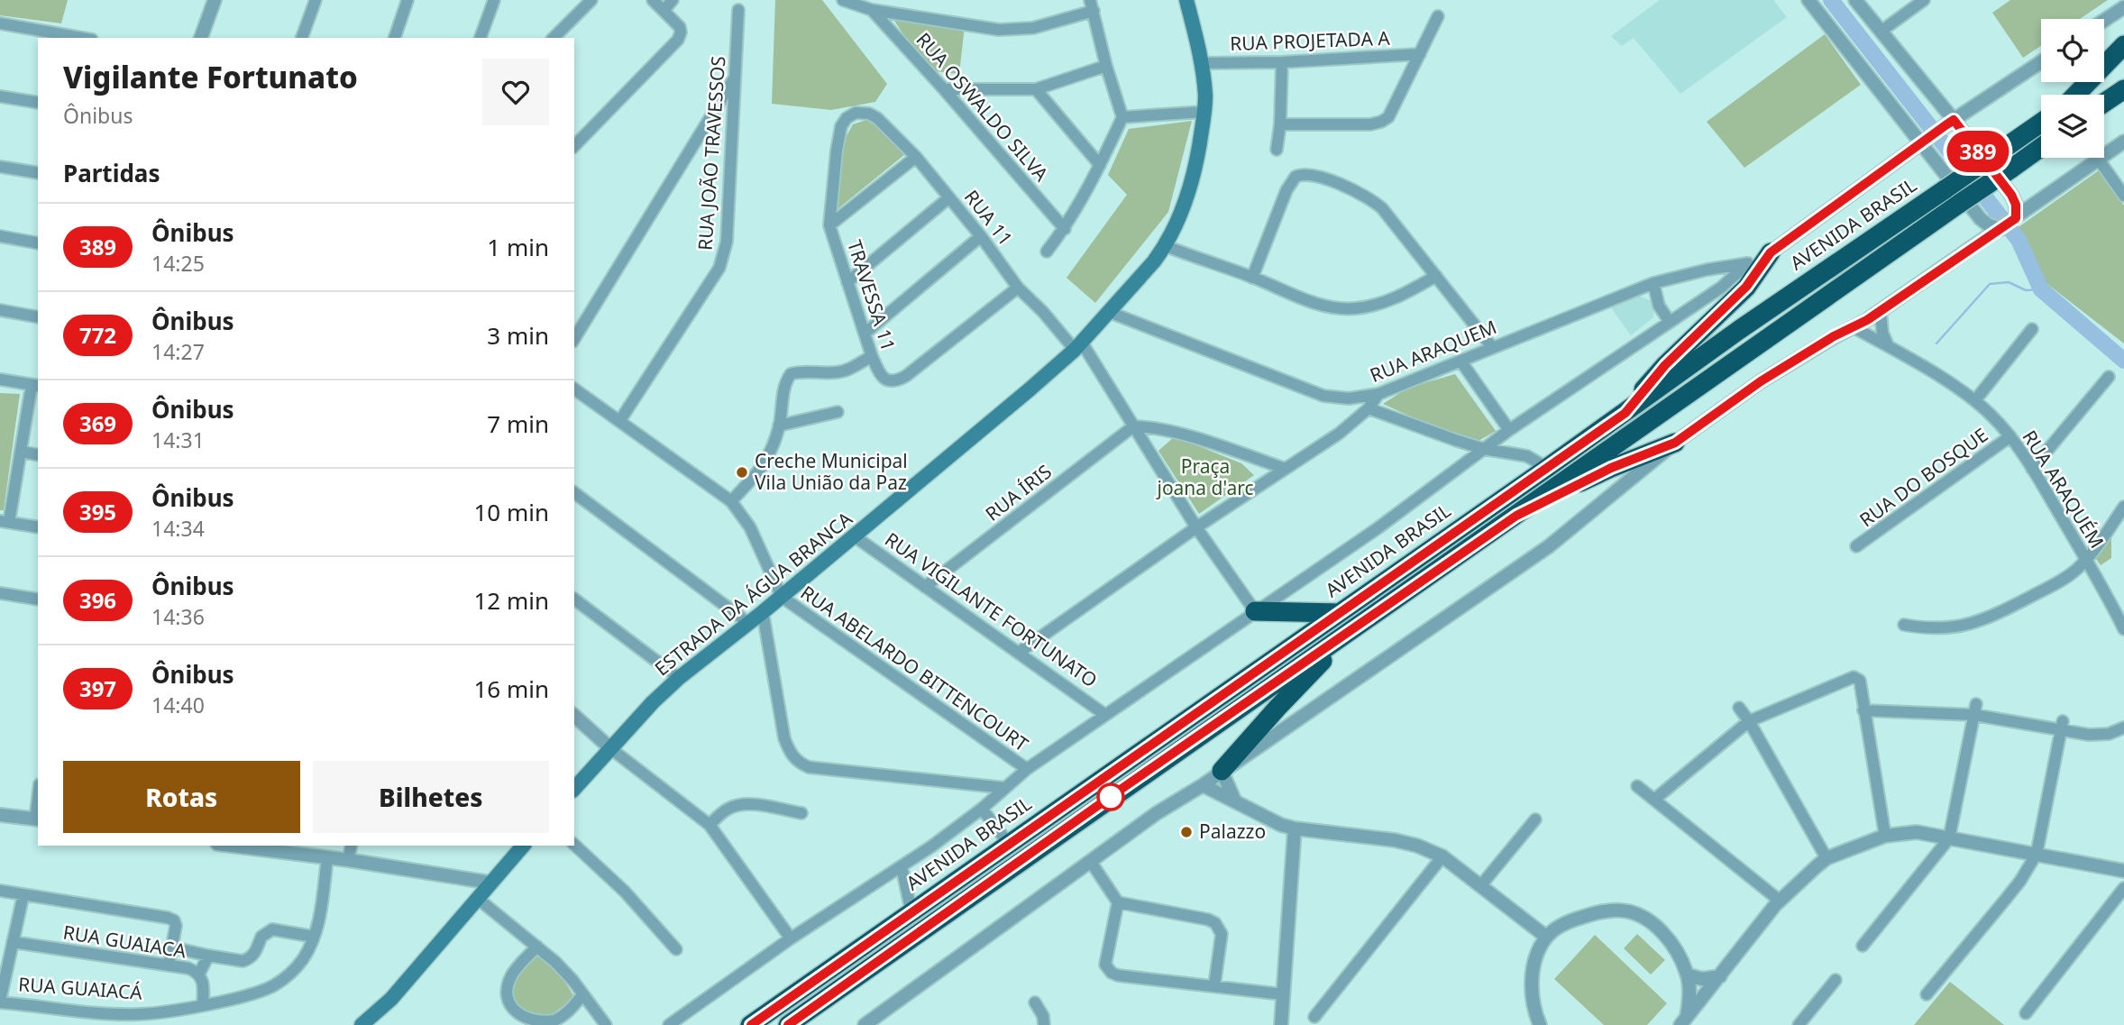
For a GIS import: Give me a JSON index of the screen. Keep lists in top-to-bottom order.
{
  "streets": {
    "highway": ["AVENIDA BRASIL"],
    "main road": ["ESTRADA DA ÁGUA BRANCA"],
    "street": [
      "RUA PROJETADA A",
      "RUA OSWALDO SILVA",
      "RUA JOÃO TRAVESSOS",
      "RUA 11",
      "TRAVESSA 11",
      "RUA ARAQUEM",
      "RUA DO BOSQUE",
      "RUA ARAQUÉM",
      "RUA ÍRIS",
      "RUA VIGILANTE FORTUNATO",
      "RUA ABELARDO BITTENCOURT",
      "RUA GUAIACA",
      "RUA GUAIACÁ"
    ]
  },
  "crossings": [
    ["RUA PROJETADA A", "ESTRADA DA ÁGUA BRANCA"],
    ["RUA 11", "AVENIDA BRASIL"],
    ["RUA 11", "TRAVESSA 11"],
    ["RUA 11", "RUA ÍRIS"],
    ["RUA 11", "ESTRADA DA ÁGUA BRANCA"],
    ["AVENIDA BRASIL", "RUA ARAQUEM"],
    ["AVENIDA BRASIL", "RUA VIGILANTE FORTUNATO"],
    ["AVENIDA BRASIL", "RUA ABELARDO BITTENCOURT"],
    ["RUA ARAQUEM", "ESTRADA DA ÁGUA BRANCA"],
    ["RUA DO BOSQUE", "RUA ARAQUÉM"],
    ["RUA ÍRIS", "RUA VIGILANTE FORTUNATO"],
    ["ESTRADA DA ÁGUA BRANCA", "RUA VIGILANTE FORTUNATO"],
    ["ESTRADA DA ÁGUA BRANCA", "RUA ABELARDO BITTENCOURT"],
    ["RUA GUAIACA", "RUA GUAIACÁ"]
  ],
  "parks": ["Praça joana d'arc"],
  "places": ["Creche Municipal Vila União da Paz", "Palazzo"],
  "lines": ["bus line 389"],
  "page": {
    "on_map": "389",
    "heading": [
      ["Vigilante Fortunato", "Ônibus"],
      "Partidas"
    ],
    "list": [
      {
        "mark": "389",
        "name": "Ônibus",
        "note": "14:25",
        "value": "1 min"
      },
      {
        "mark": "772",
        "name": "Ônibus",
        "note": "14:27",
        "value": "3 min"
      },
      {
        "mark": "369",
        "name": "Ônibus",
        "note": "14:31",
        "value": "7 min"
      },
      {
        "mark": "395",
        "name": "Ônibus",
        "note": "14:34",
        "value": "10 min"
      },
      {
        "mark": "396",
        "name": "Ônibus",
        "note": "14:36",
        "value": "12 min"
      },
      {
        "mark": "397",
        "name": "Ônibus",
        "note": "14:40",
        "value": "16 min"
      }
    ],
    "buttons": ["Rotas", "Bilhetes"]
  }
}
